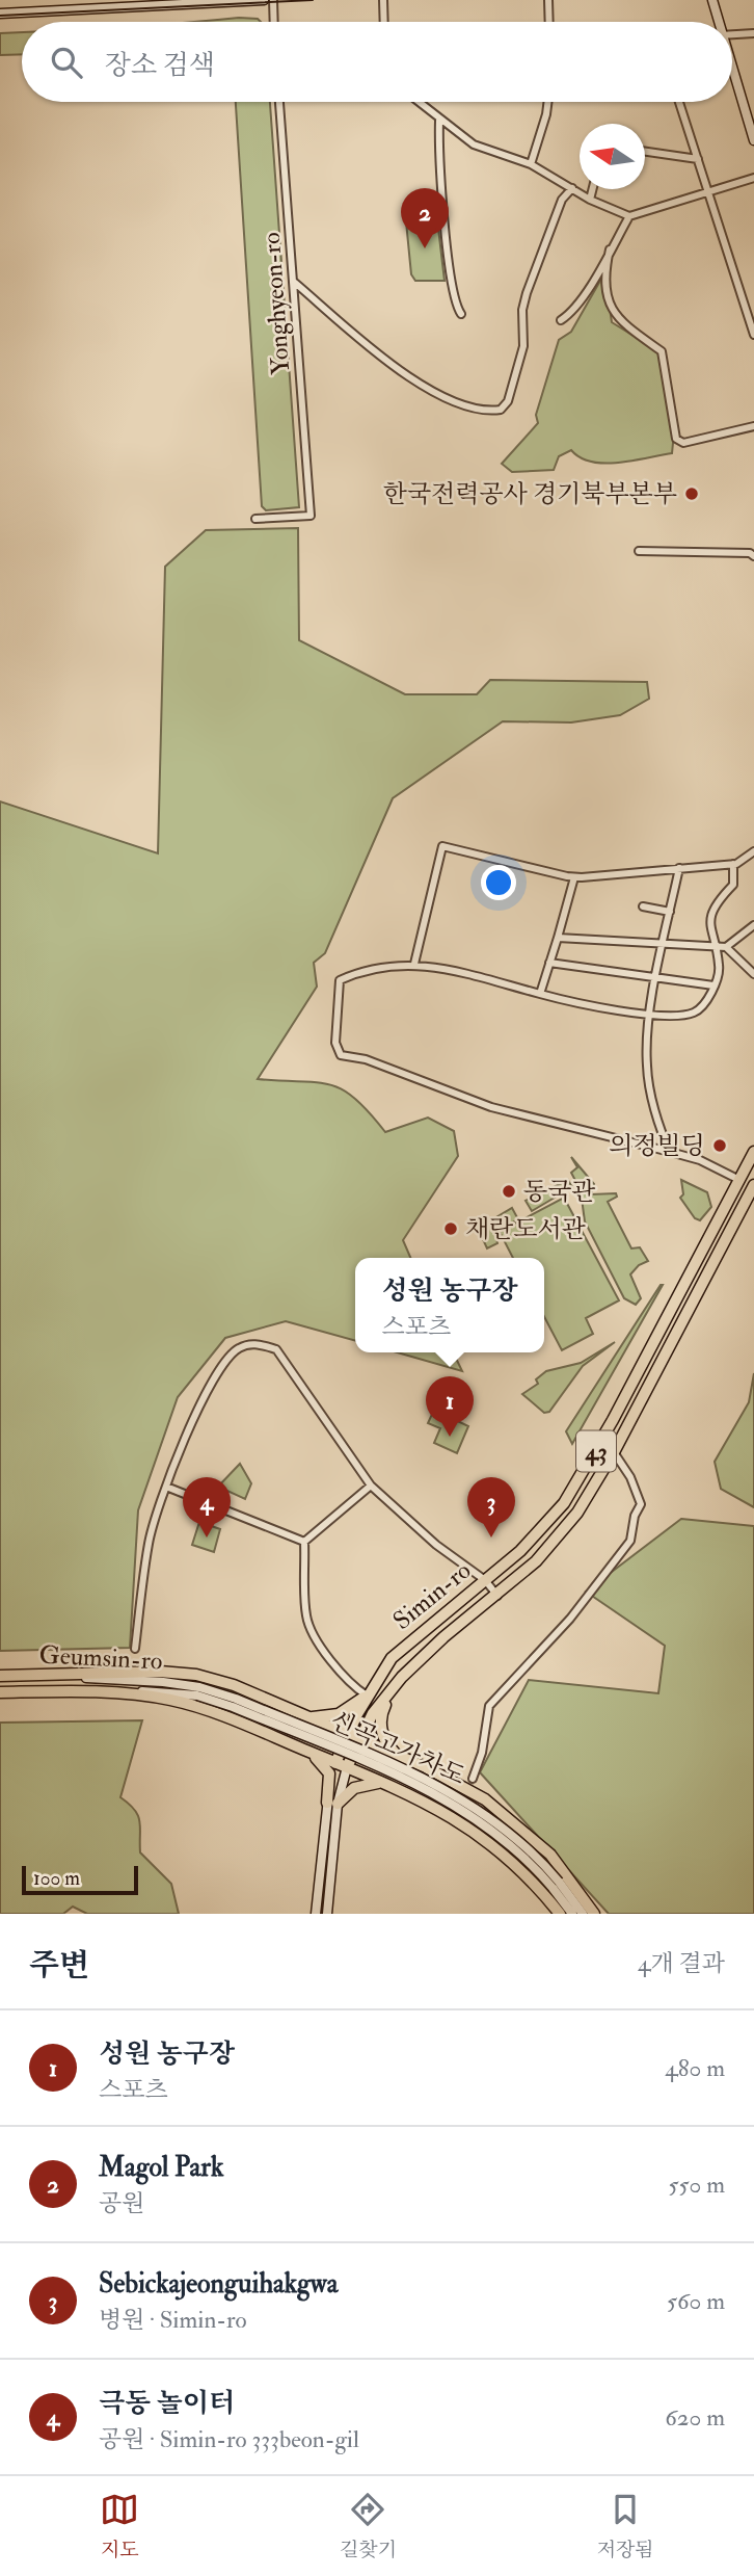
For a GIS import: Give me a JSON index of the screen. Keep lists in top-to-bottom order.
{
  "streets": {
    "main road": ["43", "Simin-ro", "Geumsin-ro"],
    "street": ["Yonghyeon-ro", "신곡고가차도"]
  },
  "crossings": [
    ["Geumsin-ro", "신곡고가차도"]
  ],
  "places": [
    "한국전력공사 경기북부본부",
    "의정빌딩",
    "동국관",
    "채란도서관"
  ],
  "scale_bar": "100 m",
  "north": "left",
  "page": {
    "search": "장소 검색",
    "pins": [
      "2",
      "1",
      "3",
      "4"
    ],
    "popup": ["성원 농구장", "스포츠"],
    "scale": "100 m",
    "heading": ["주변", "4개 결과"],
    "list": [
      {
        "mark": "1",
        "name": "성원 농구장",
        "note": "스포츠",
        "value": "480 m"
      },
      {
        "mark": "2",
        "name": "Magol Park",
        "note": "공원",
        "value": "550 m"
      },
      {
        "mark": "3",
        "name": "Sebickajeonguihakgwa",
        "note": "병원 · Simin-ro",
        "value": "560 m"
      },
      {
        "mark": "4",
        "name": "극동 놀이터",
        "note": "공원 · Simin-ro 333beon-gil",
        "value": "620 m"
      }
    ],
    "nav": ["지도", "길찾기", "저장됨"]
  }
}
